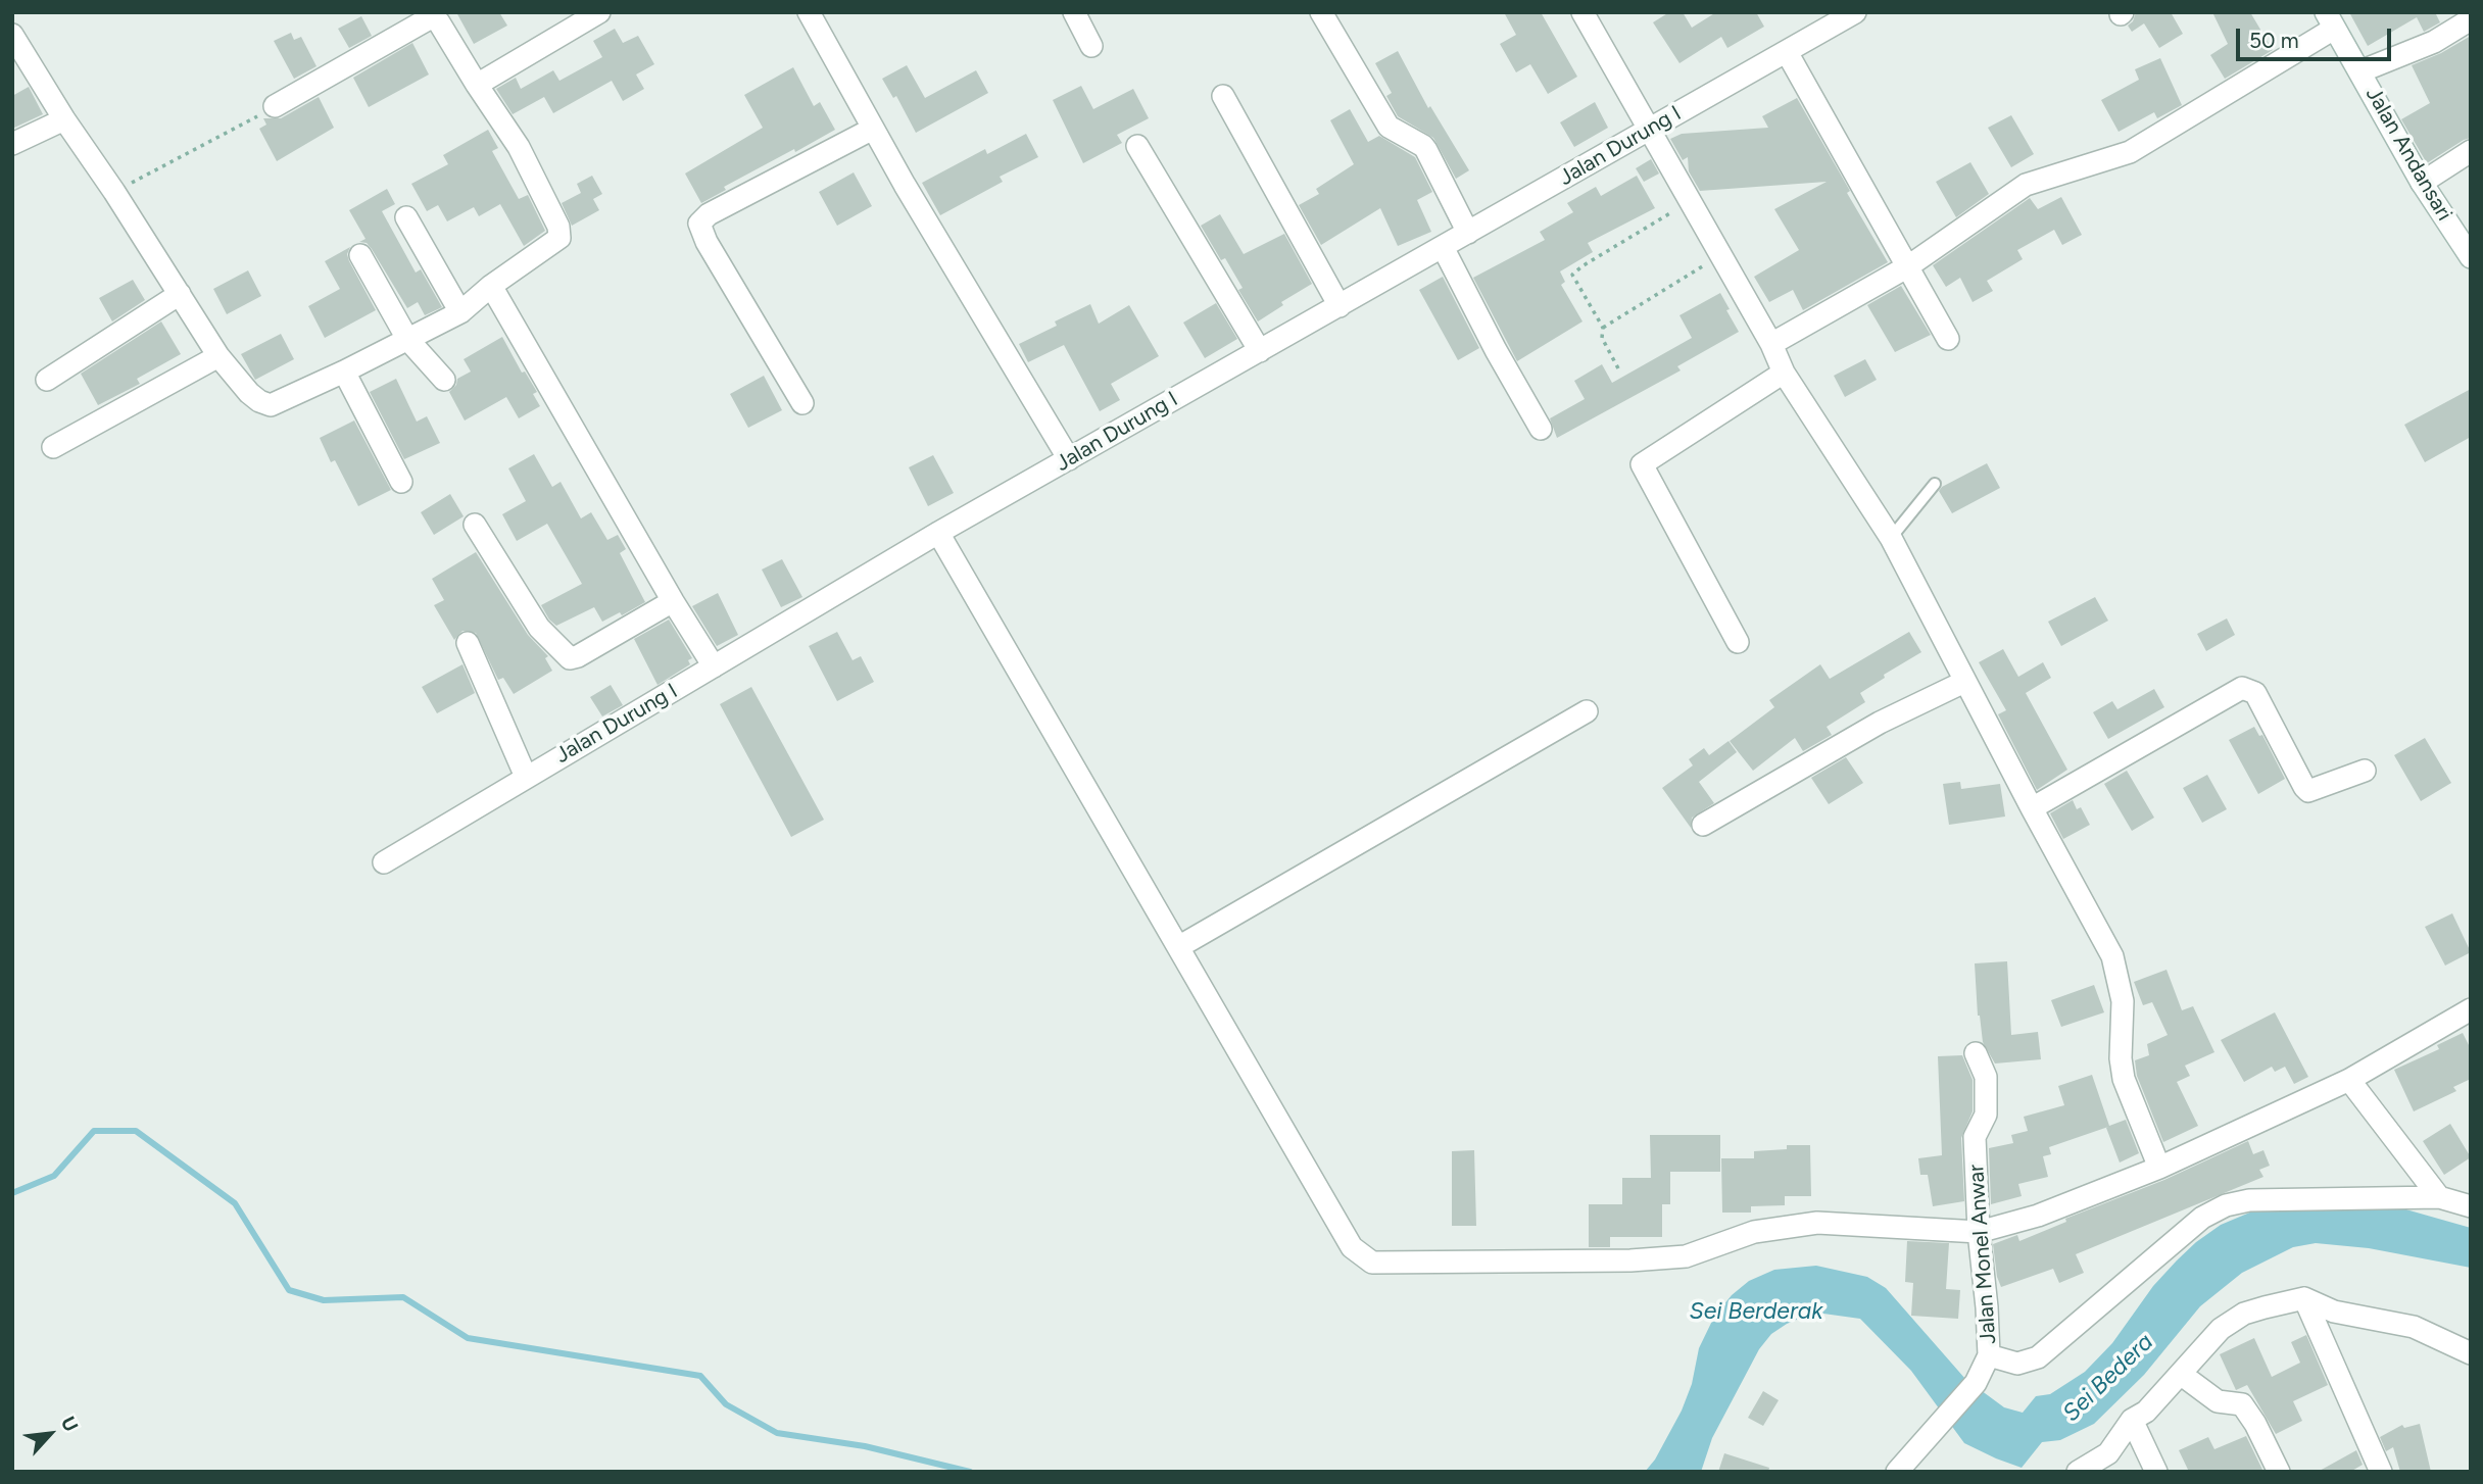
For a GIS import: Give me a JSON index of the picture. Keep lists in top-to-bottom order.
{
  "streets": {
    "street": ["Jalan Durung I", "Jalan Andansari", "Jalan Monel Anwar"]
  },
  "water": ["Sei Berderak", "Sei Bedera"],
  "scale_bar": "50 m",
  "north": "top right"
}
